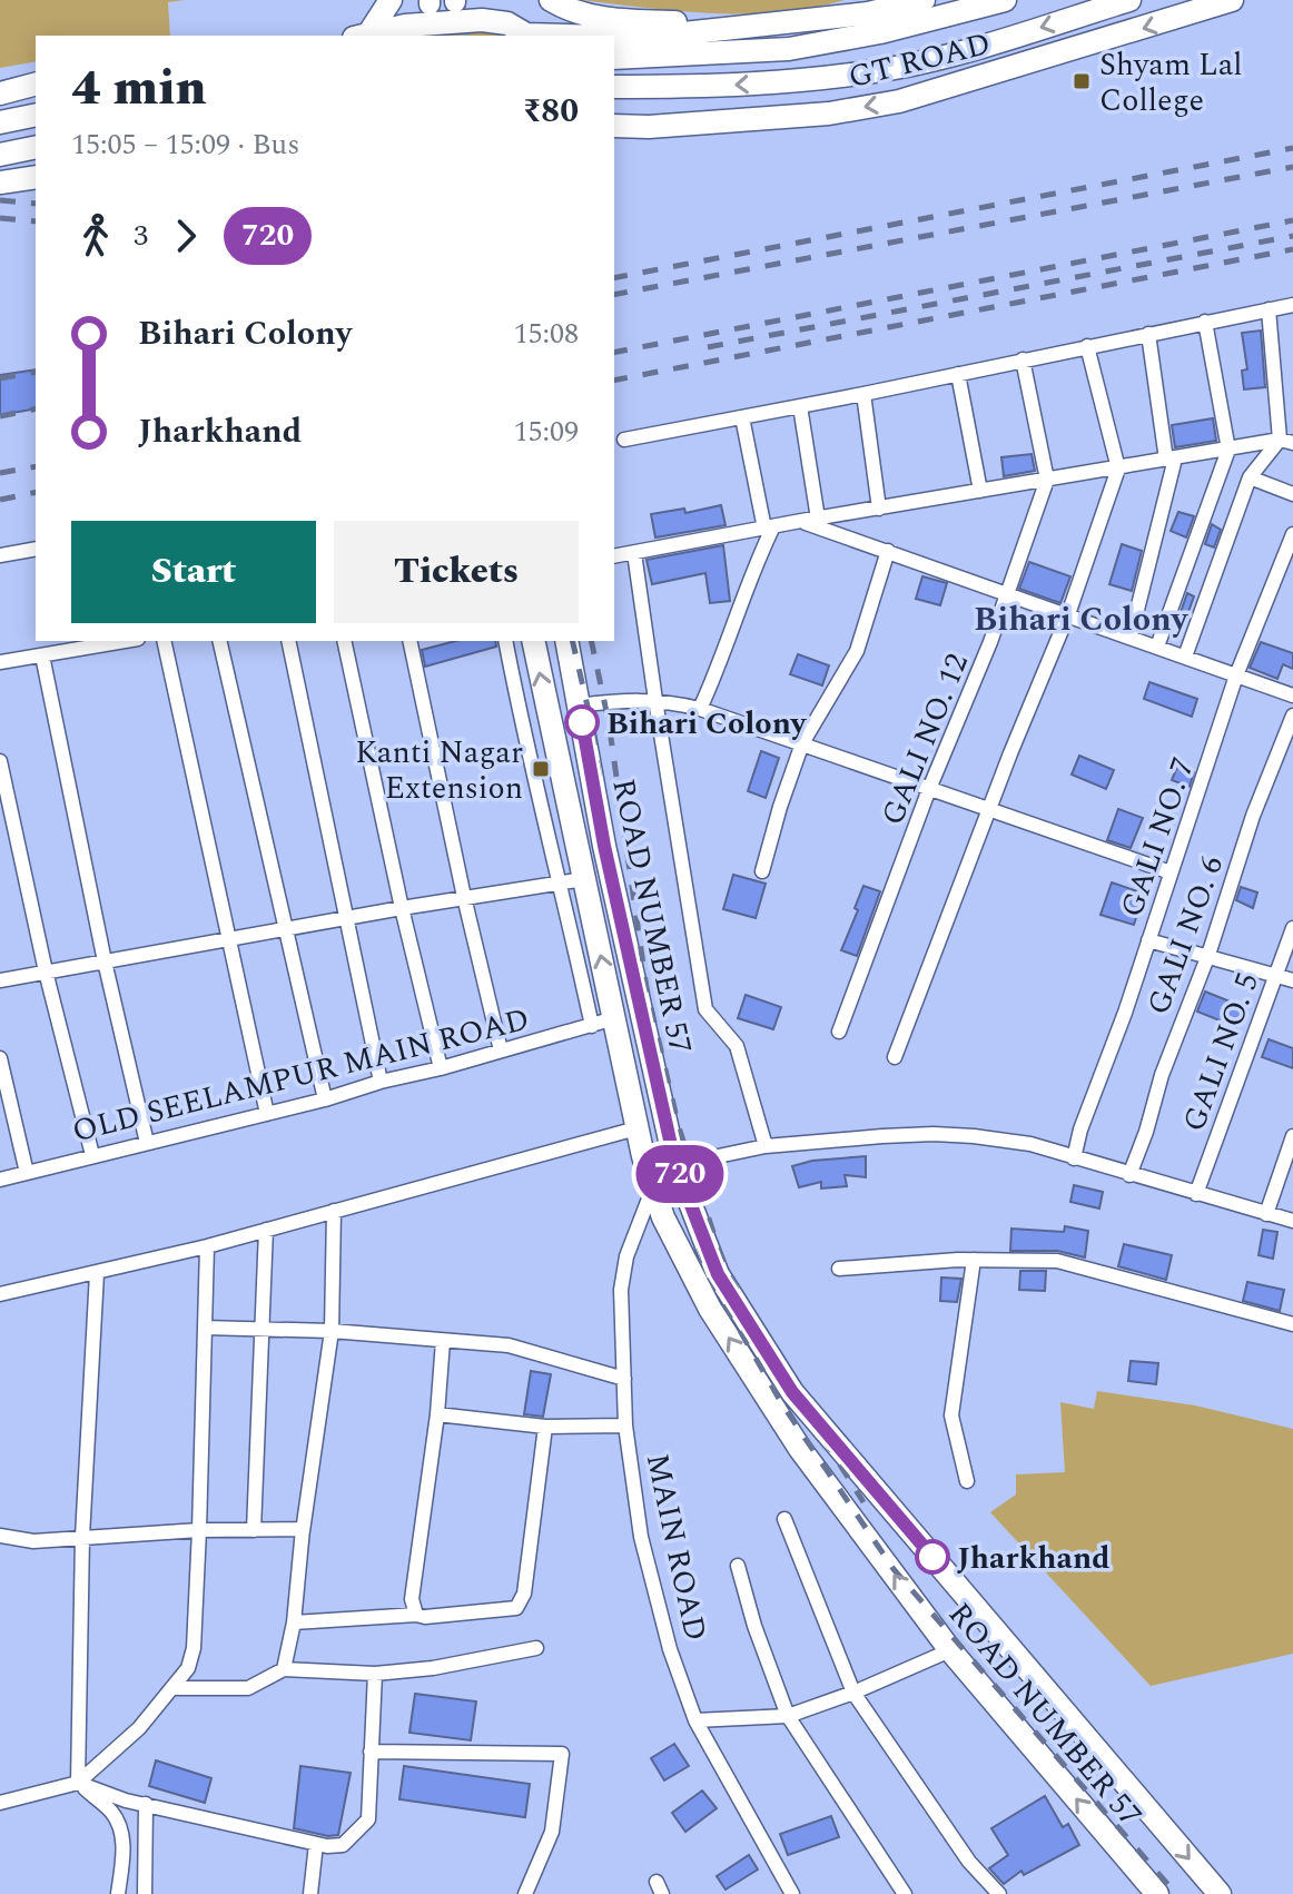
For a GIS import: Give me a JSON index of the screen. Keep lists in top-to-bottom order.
{
  "streets": {
    "main road": ["GT ROAD", "ROAD NUMBER 57"],
    "street": [
      "GALI NO. 12",
      "GALI NO. 7",
      "GALI NO. 6",
      "GALI NO. 5",
      "OLD SEELAMPUR MAIN ROAD",
      "MAIN ROAD"
    ]
  },
  "crossings": [
    ["ROAD NUMBER 57", "OLD SEELAMPUR MAIN ROAD"],
    ["ROAD NUMBER 57", "MAIN ROAD"]
  ],
  "districts": ["Bihari Colony"],
  "places": {
    "transit": ["Shyam Lal College", "Kanti Nagar Extension"],
    "other": ["Bihari Colony", "Jharkhand"]
  },
  "lines": ["bus line 720"],
  "page": {
    "on_map": "720",
    "heading": ["4 min", "15:05 – 15:09 · Bus", "₹80"],
    "legs": ["3", "720"],
    "list": [
      {
        "name": "Bihari Colony",
        "value": "15:08"
      },
      {
        "name": "Jharkhand",
        "value": "15:09"
      }
    ],
    "buttons": ["Start", "Tickets"]
  }
}
